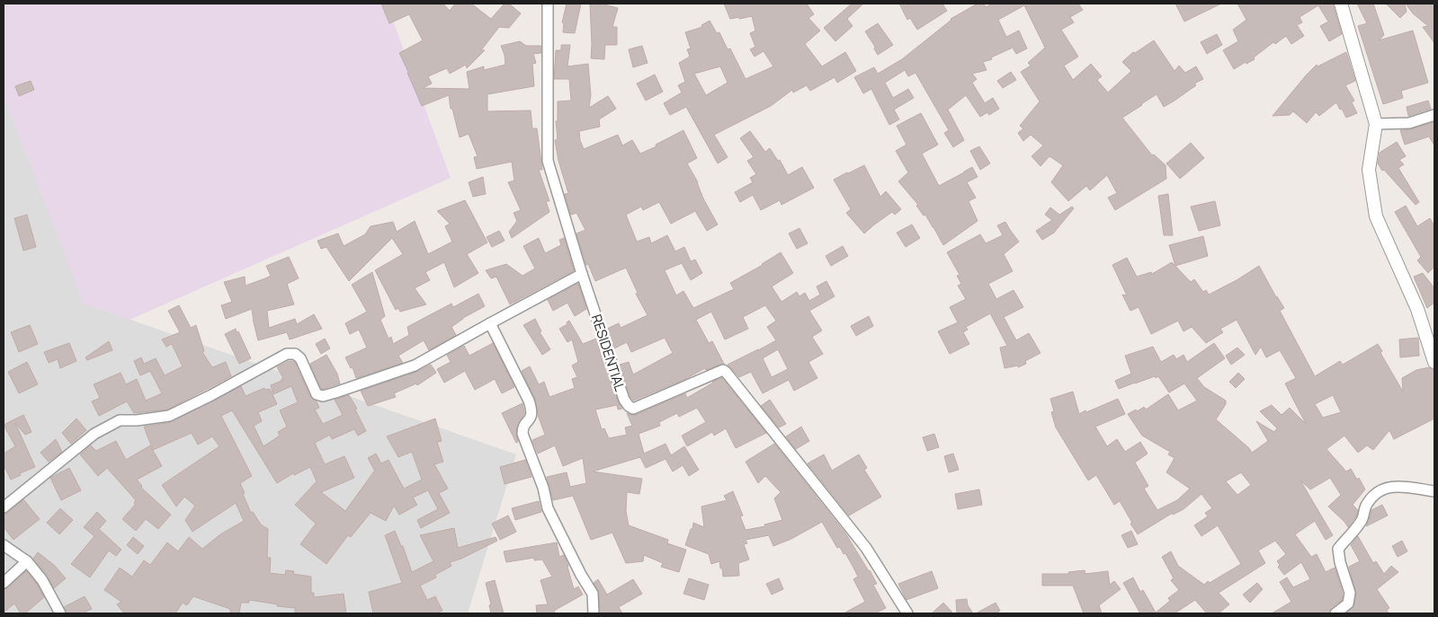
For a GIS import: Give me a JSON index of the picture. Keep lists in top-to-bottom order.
{
  "streets": {
    "street": ["RESIDENTIAL"]
  }
}
